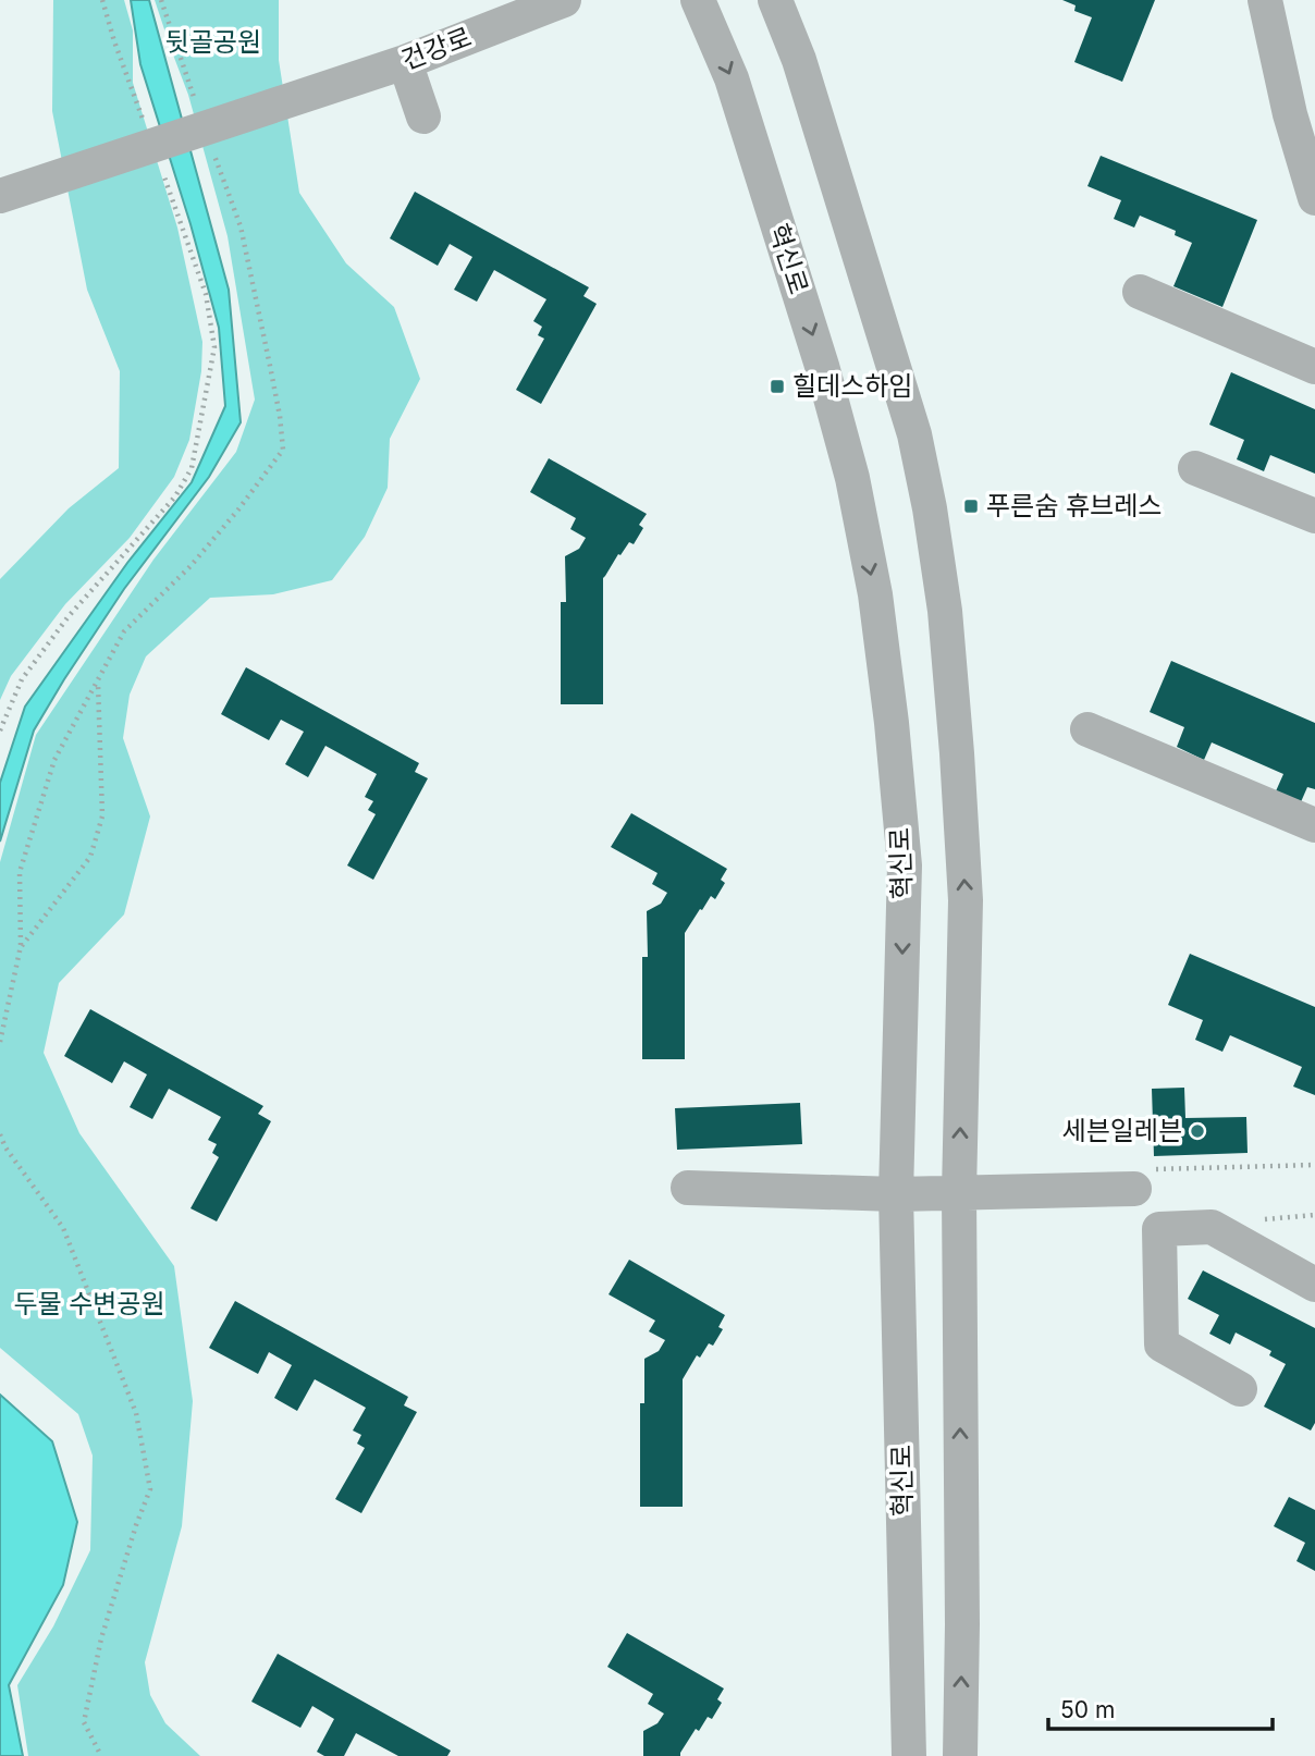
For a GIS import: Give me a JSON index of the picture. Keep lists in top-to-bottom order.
{
  "streets": {
    "street": ["건강로", "혁신로"]
  },
  "parks": ["뒷골공원", "두물 수변공원"],
  "places": {
    "transit": ["힐데스하임", "푸른숨 휴브레스"],
    "other": ["세븐일레븐"]
  },
  "scale_bar": "50 m"
}
